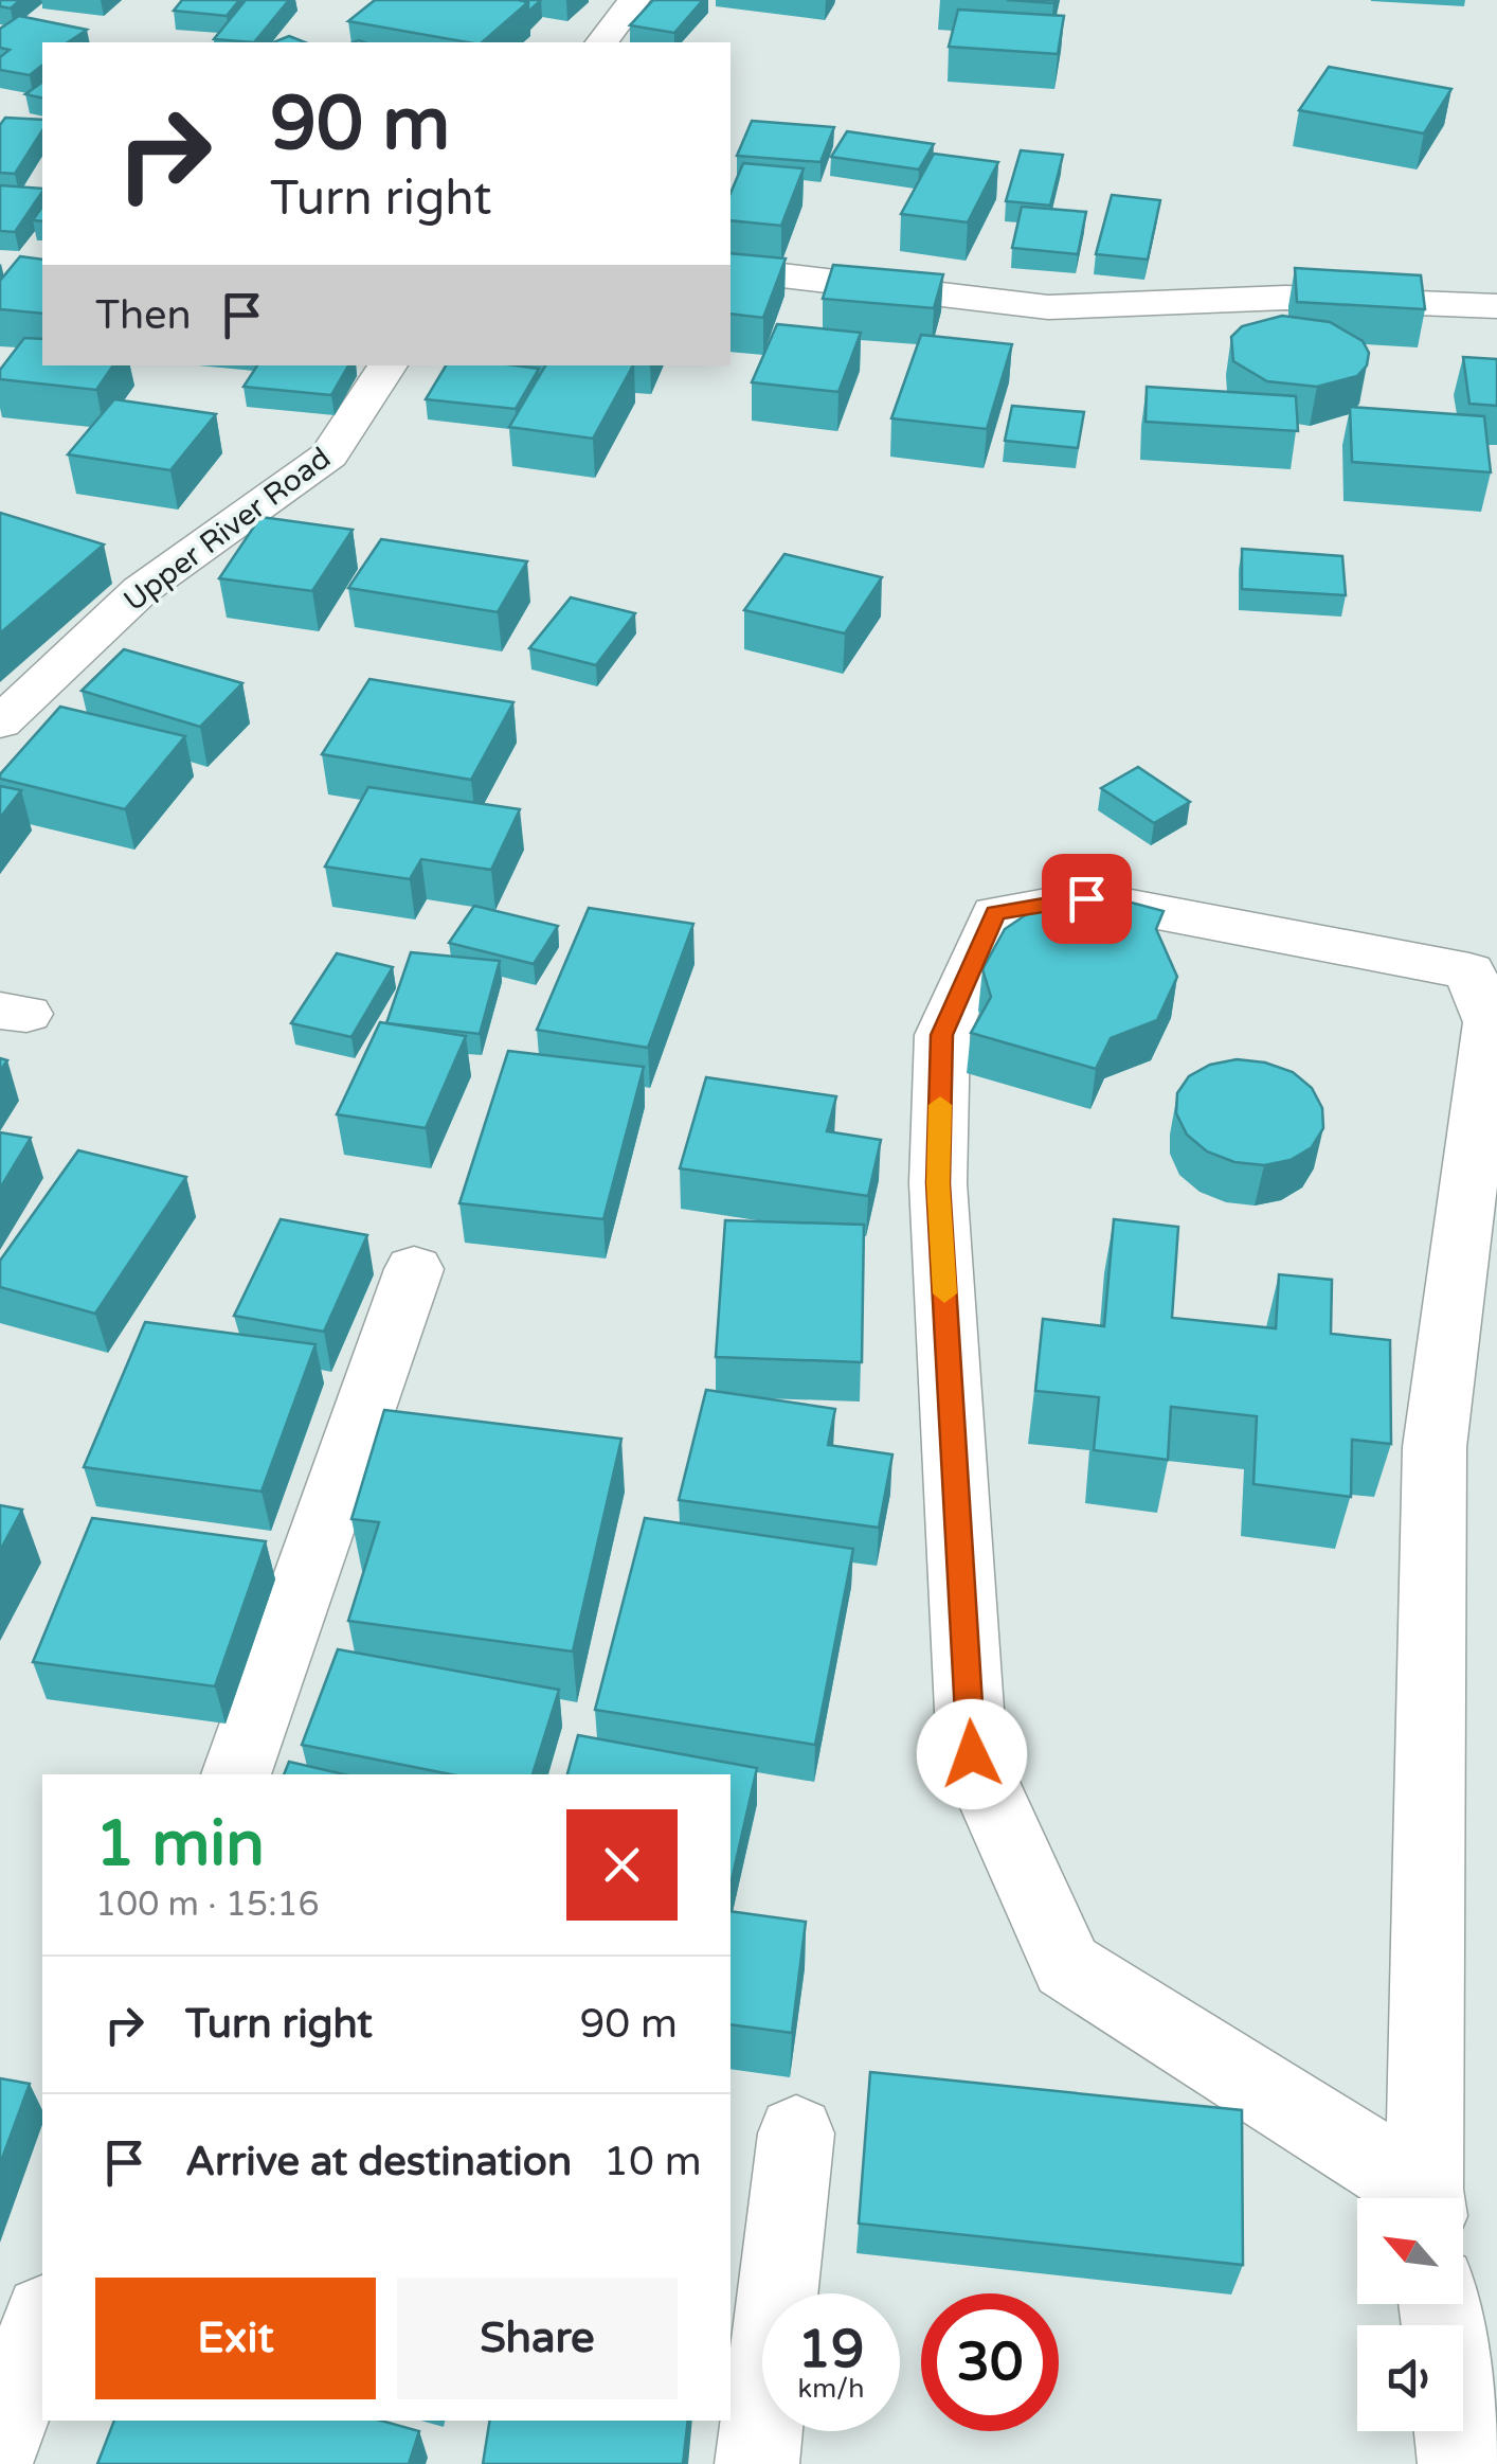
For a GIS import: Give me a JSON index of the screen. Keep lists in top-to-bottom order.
{
  "streets": {
    "street": ["Upper River Road"]
  },
  "north": "top left",
  "page": {
    "turn": ["90 m", "Turn right"],
    "then": "Then",
    "heading": ["1 min", "100 m · 15:16"],
    "list": [
      {
        "name": "Turn right",
        "value": "90 m"
      },
      {
        "name": "Arrive at destination",
        "value": "10 m"
      }
    ],
    "buttons": ["Exit", "Share"],
    "speed": "19 km/h",
    "limit": "30"
  }
}
